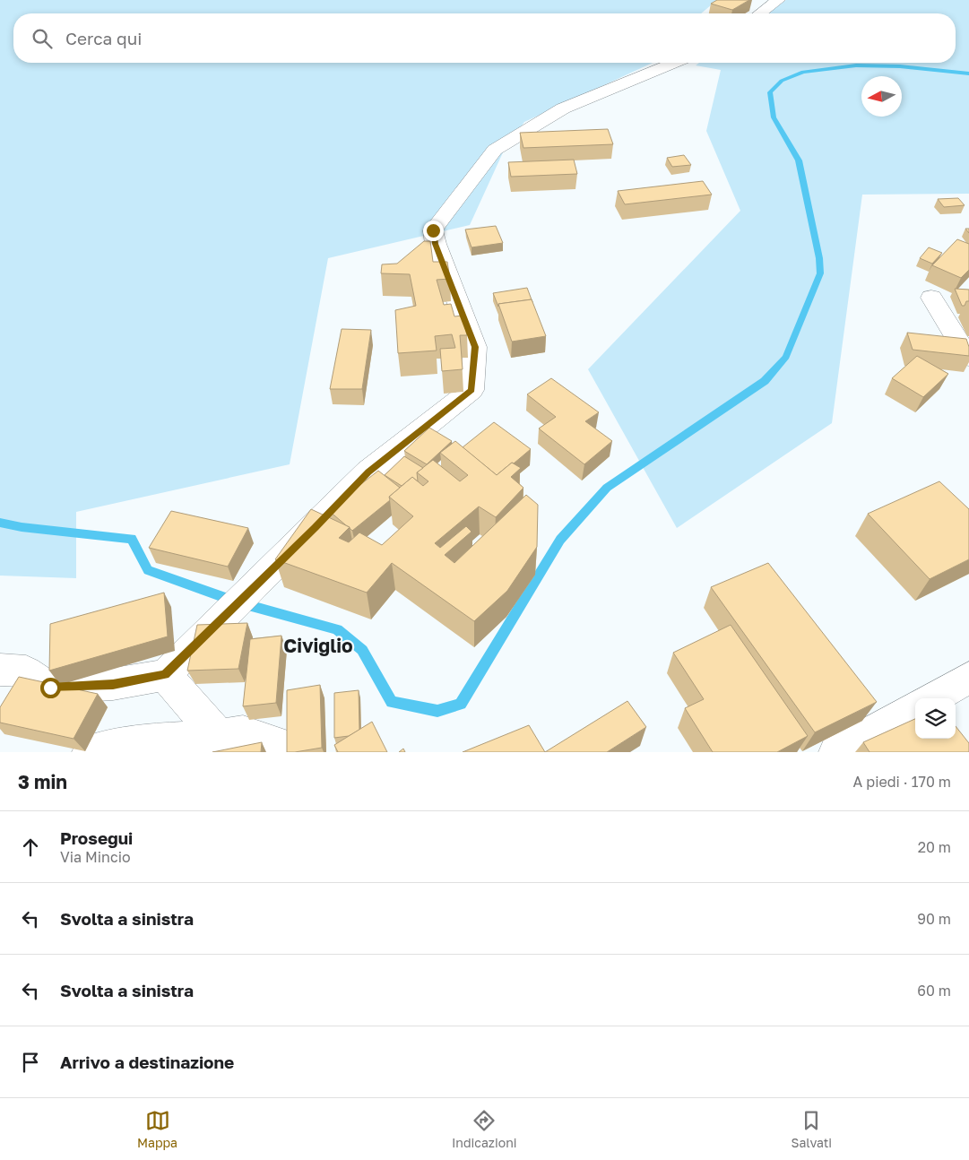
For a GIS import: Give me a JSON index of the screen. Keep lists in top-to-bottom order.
{
  "districts": ["Civiglio"],
  "north": "left",
  "page": {
    "search": "Cerca qui",
    "heading": ["3 min", "A piedi · 170 m"],
    "list": [
      ["Prosegui", "Via Mincio", "20 m"],
      ["Svolta a sinistra", "90 m"],
      ["Svolta a sinistra", "60 m"],
      "Arrivo a destinazione"
    ],
    "nav": ["Mappa", "Indicazioni", "Salvati"]
  }
}
